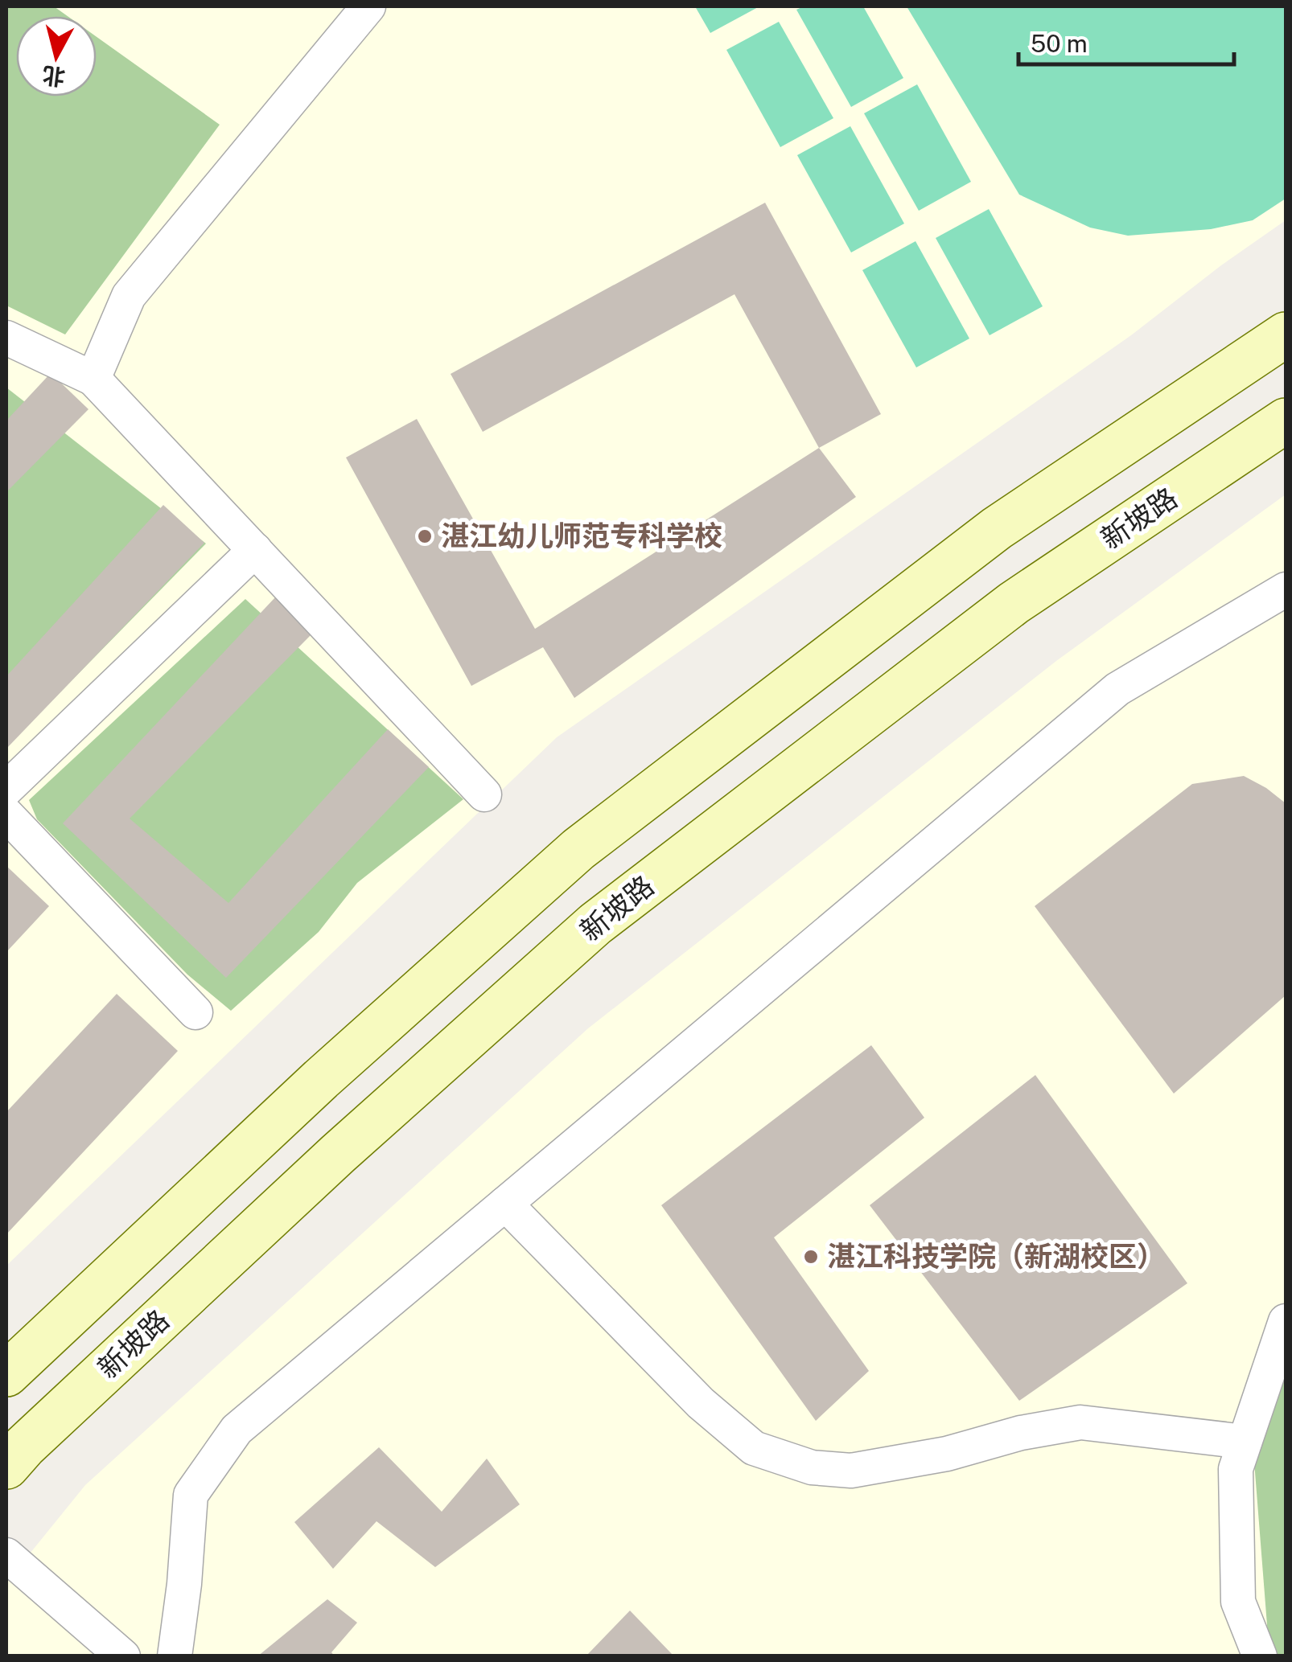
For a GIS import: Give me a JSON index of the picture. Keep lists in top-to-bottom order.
{
  "streets": {
    "street": ["新坡路"]
  },
  "places": ["湛江幼儿师范专科学校", "湛江科技学院（新湖校区）"],
  "scale_bar": "50 m",
  "north": "bottom"
}
